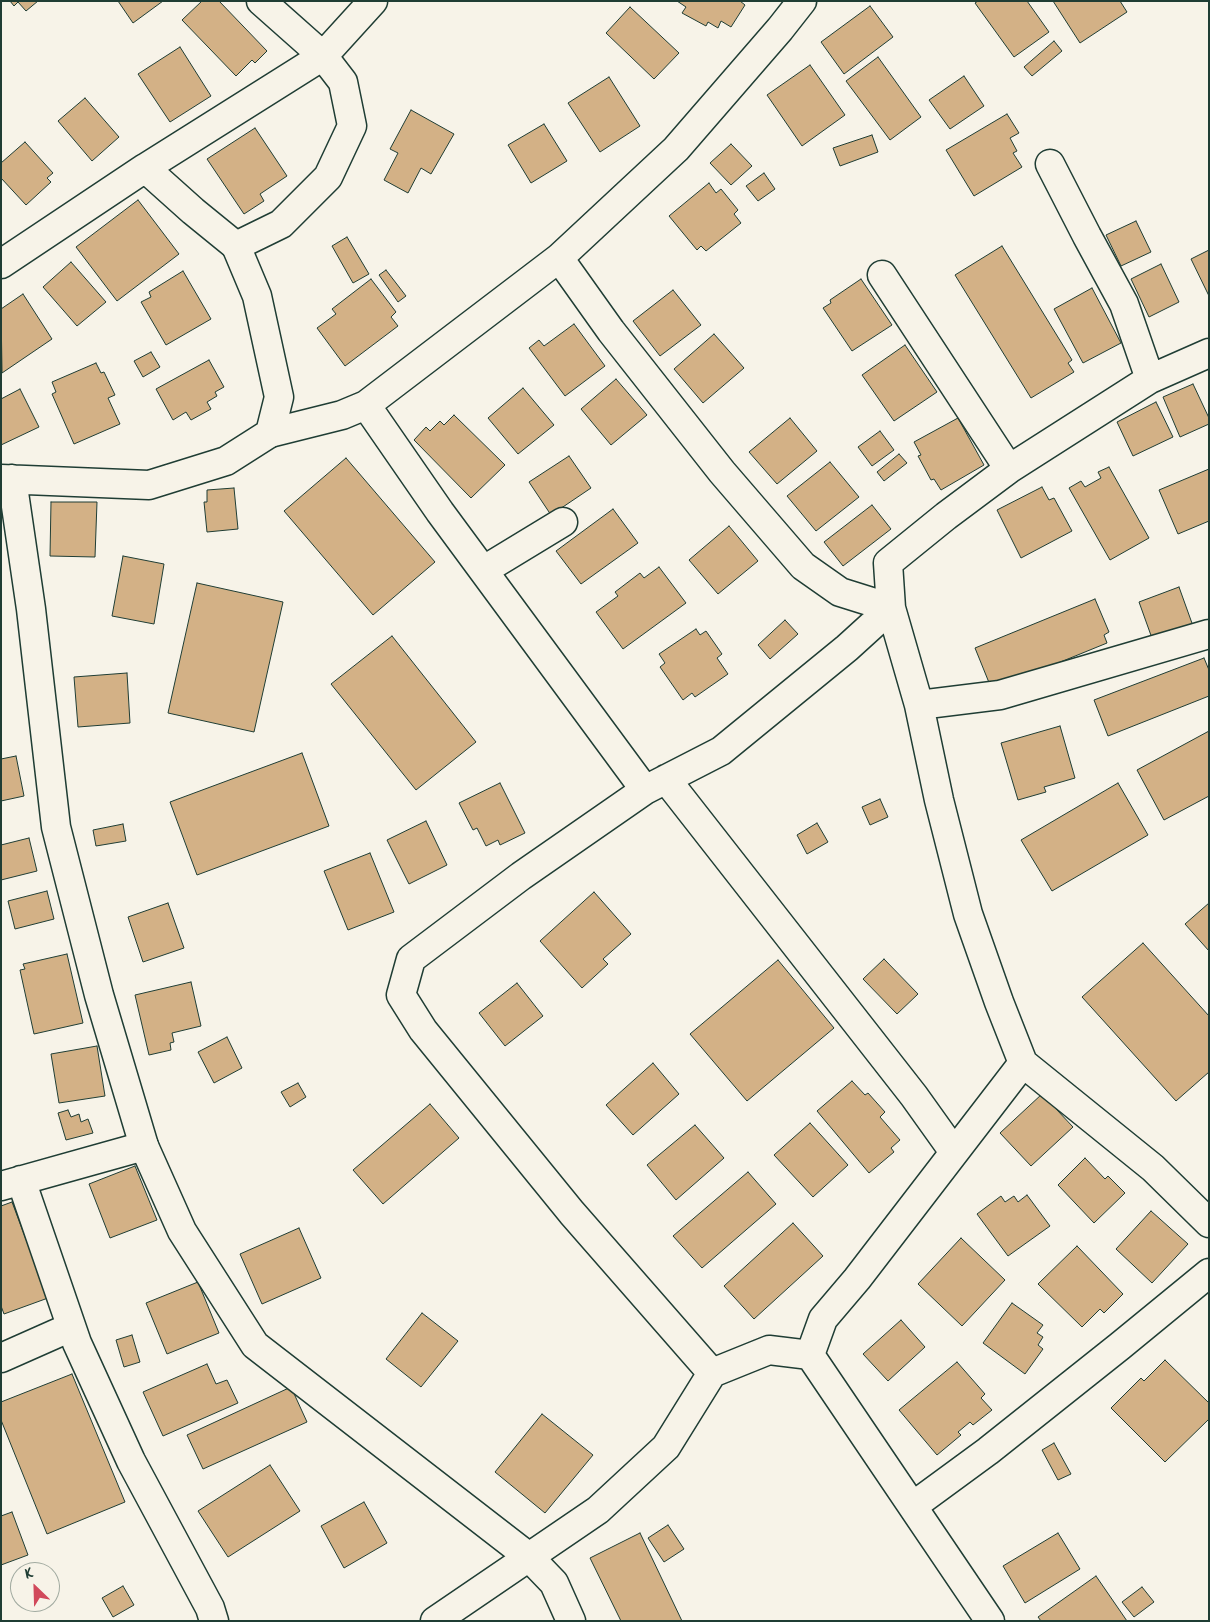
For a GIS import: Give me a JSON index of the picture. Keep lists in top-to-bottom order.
{
  "north": "top left"
}
